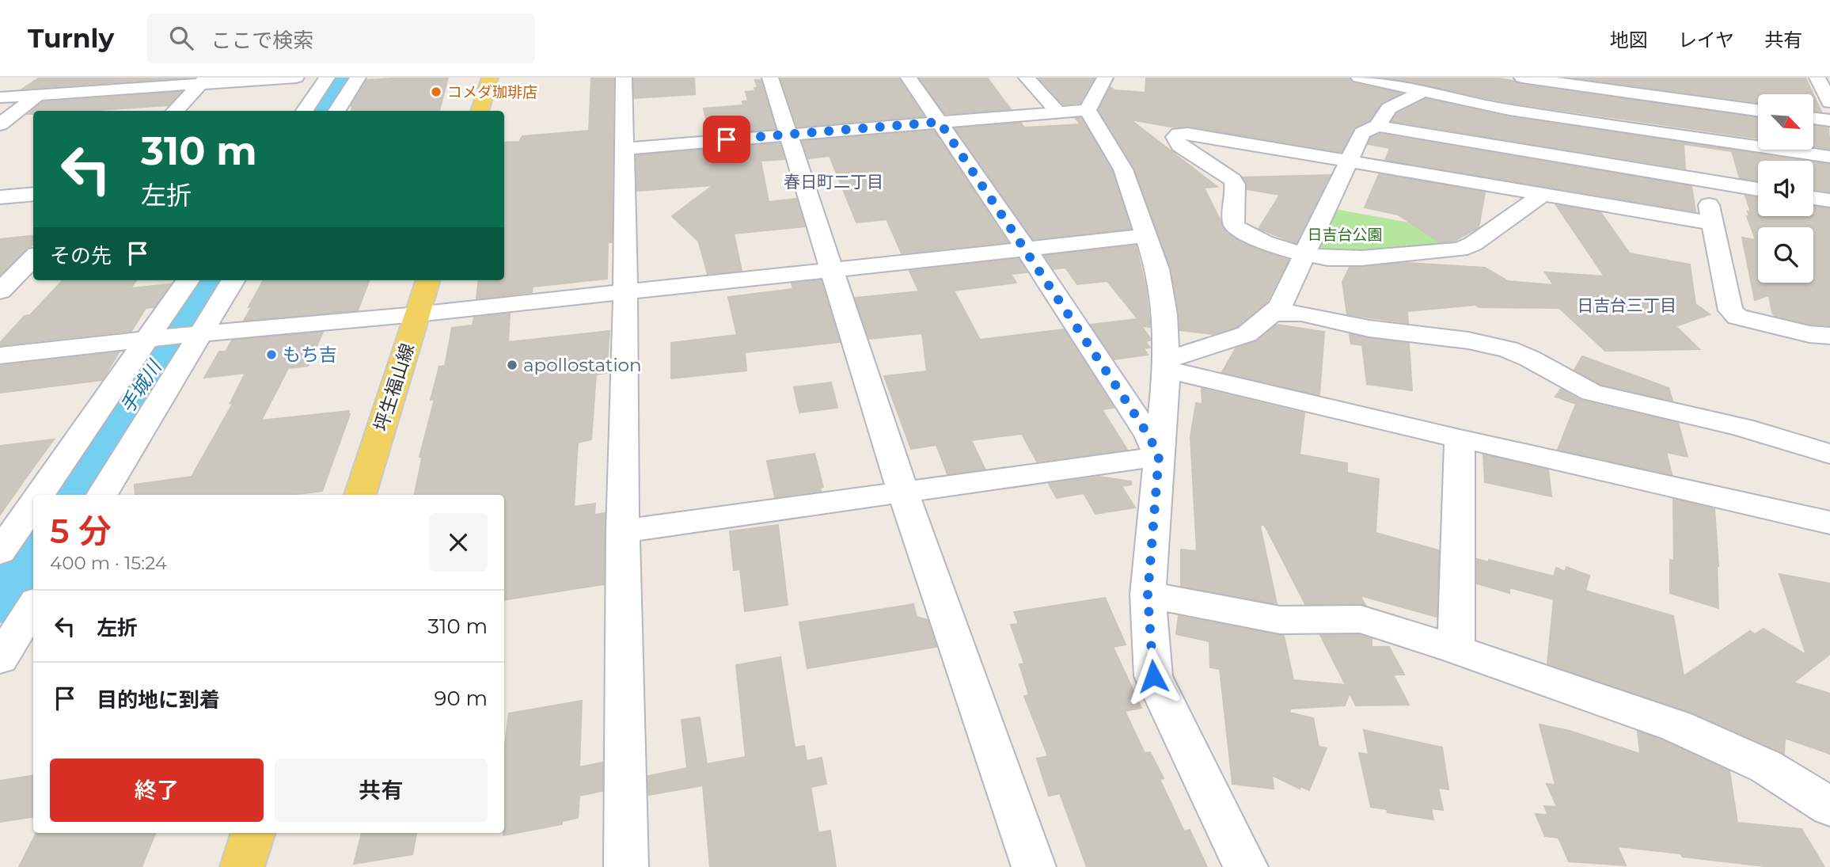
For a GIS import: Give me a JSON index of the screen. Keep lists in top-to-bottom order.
{
  "streets": {
    "main road": ["坪生福山線"]
  },
  "districts": ["春日町二丁目", "日吉台三丁目"],
  "water": ["手城川"],
  "parks": ["日吉台公園"],
  "places": ["コメダ珈琲店", "もち吉", "apollostation"],
  "north": "bottom right",
  "page": {
    "header": "Turnly",
    "search": "ここで検索",
    "nav": ["地図", "レイヤ", "共有"],
    "turn": ["310 m", "左折"],
    "then": "その先",
    "heading": ["5 分", "400 m · 15:24"],
    "list": [
      {
        "name": "左折",
        "value": "310 m"
      },
      {
        "name": "目的地に到着",
        "value": "90 m"
      }
    ],
    "buttons": ["終了", "共有"]
  }
}
